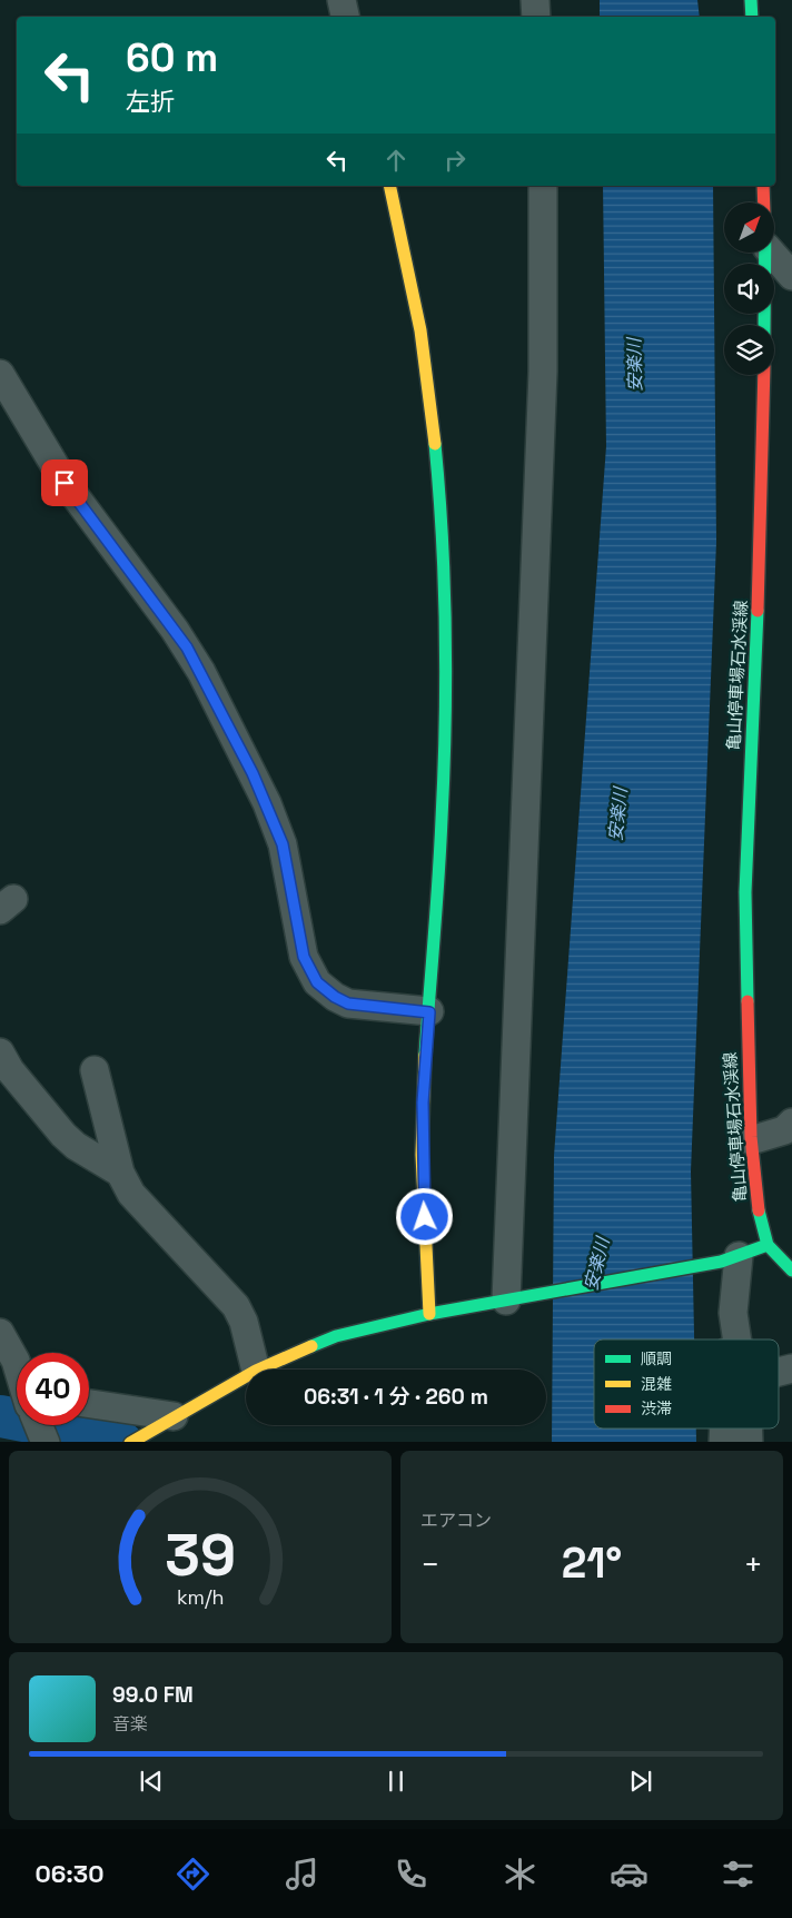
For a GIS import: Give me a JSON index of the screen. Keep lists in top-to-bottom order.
{
  "streets": {
    "main road": ["亀山停車場石水渓線"]
  },
  "water": ["安楽川"],
  "legend": ["順調", "混雑", "渋滞"],
  "north": "top right",
  "page": {
    "turn": ["60 m", "左折"],
    "limit": "40",
    "trip": "06:31 · 1 分 · 260 m",
    "tile": "エアコン",
    "heat": ["−", "21°", "+"],
    "song": ["99.0 FM", "音楽"],
    "tabs": "06:30",
    "gauge": ["39", "km/h"]
  }
}
